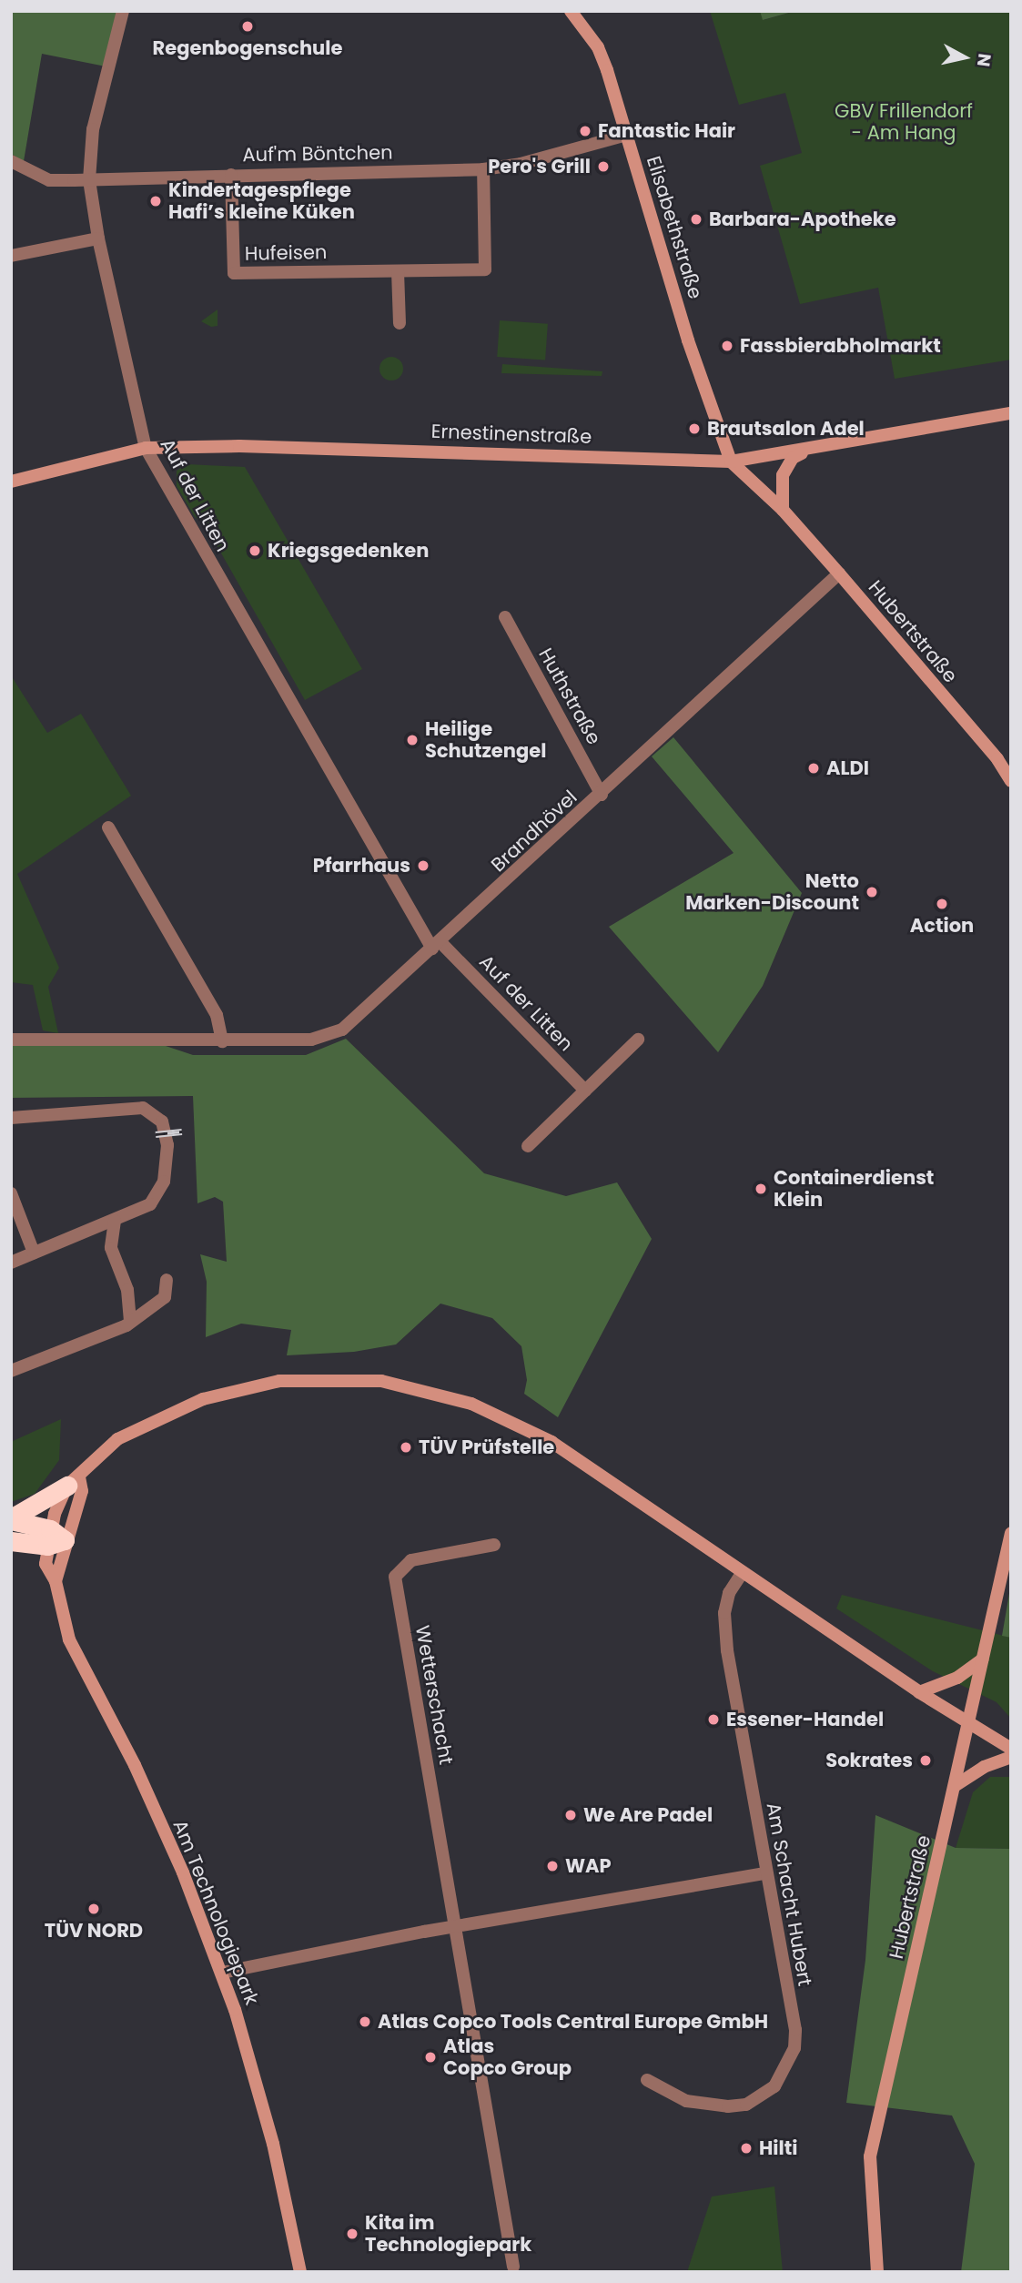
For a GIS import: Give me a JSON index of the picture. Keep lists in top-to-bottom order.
{
  "streets": {
    "street": [
      "Auf'm Böntchen",
      "Elisabethstraße",
      "Hufeisen",
      "Ernestinenstraße",
      "Auf der Litten",
      "Hubertstraße",
      "Huthstraße",
      "Brandhövel",
      "Wetterschacht",
      "Am Schacht Hubert",
      "Am Technologiepark"
    ]
  },
  "crossings": [
    ["Auf'm Böntchen", "Elisabethstraße"],
    ["Auf'm Böntchen", "Hufeisen"],
    ["Auf'm Böntchen", "Auf der Litten"],
    ["Elisabethstraße", "Ernestinenstraße"],
    ["Elisabethstraße", "Hubertstraße"],
    ["Ernestinenstraße", "Auf der Litten"],
    ["Ernestinenstraße", "Hubertstraße"],
    ["Auf der Litten", "Brandhövel"],
    ["Hubertstraße", "Brandhövel"],
    ["Huthstraße", "Brandhövel"],
    ["Am Schacht Hubert", "Am Technologiepark"]
  ],
  "parks": ["GBV Frillendorf - Am Hang"],
  "places": [
    "Regenbogenschule",
    "Fantastic Hair",
    "Pero's Grill",
    "Kindertagespflege Hafi’s kleine Küken",
    "Barbara-Apotheke",
    "Fassbierabholmarkt",
    "Brautsalon Adel",
    "Kriegsgedenken",
    "Heilige Schutzengel",
    "ALDI",
    "Pfarrhaus",
    "Netto Marken-Discount",
    "Action",
    "Containerdienst Klein",
    "TÜV Prüfstelle",
    "Essener-Handel",
    "Sokrates",
    "We Are Padel",
    "WAP",
    "TÜV NORD",
    "Atlas Copco Tools Central Europe GmbH",
    "Atlas Copco Group",
    "Hilti",
    "Kita im Technologiepark"
  ],
  "north": "right"
}
